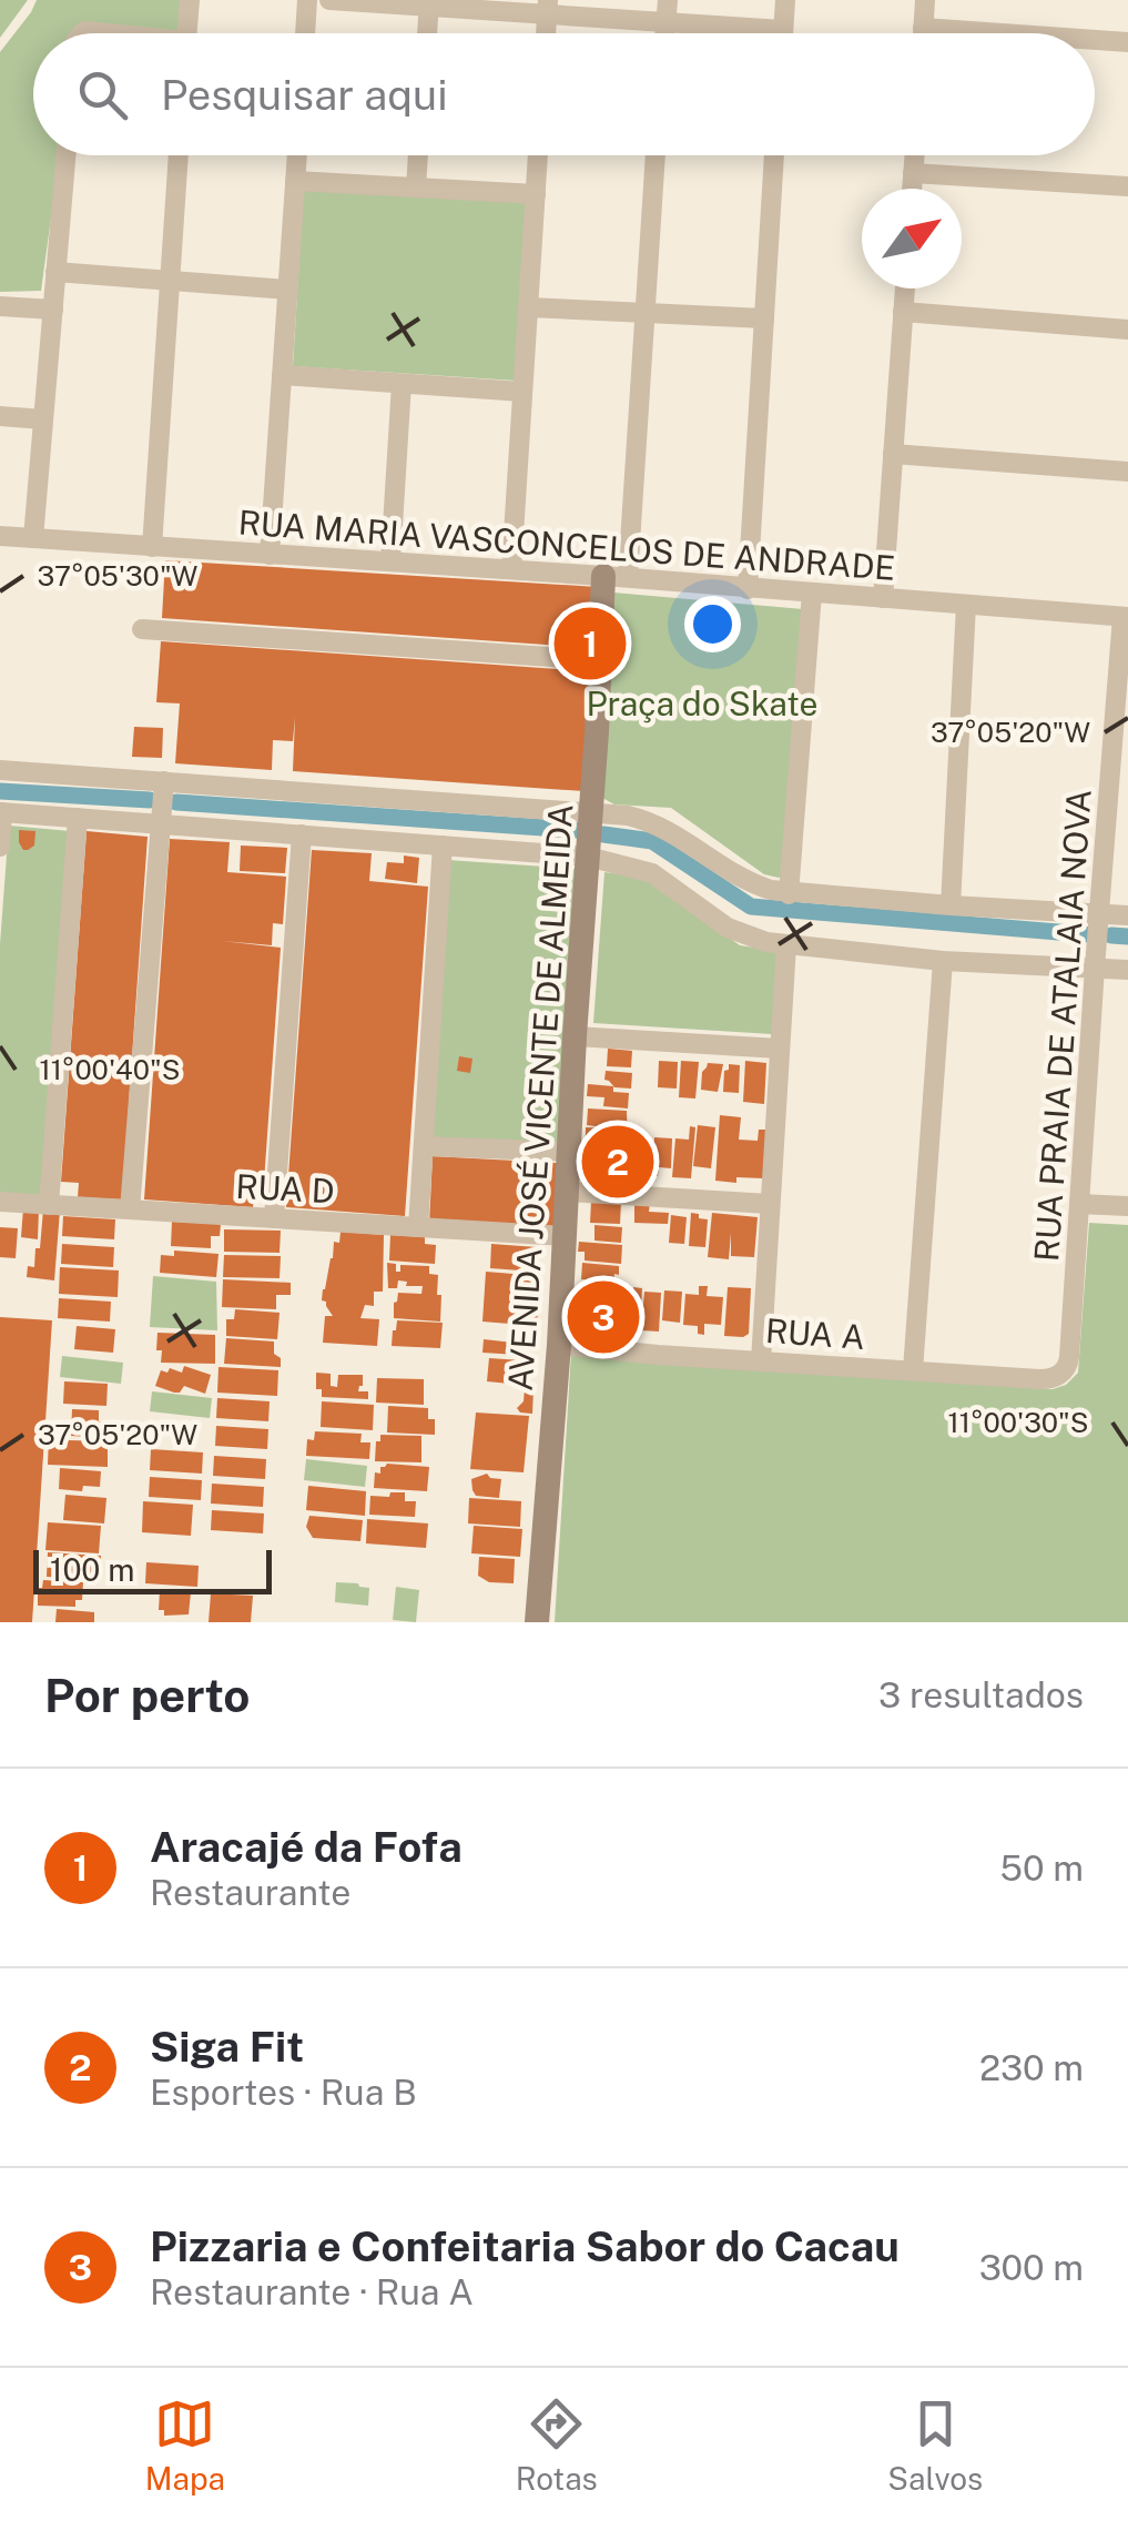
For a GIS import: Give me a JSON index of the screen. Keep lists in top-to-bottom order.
{
  "streets": {
    "street": [
      "RUA MARIA VASCONCELOS DE ANDRADE",
      "RUA PRAIA DE ATALAIA NOVA",
      "AVENIDA JOSÉ VICENTE DE ALMEIDA",
      "RUA D",
      "RUA A"
    ]
  },
  "crossings": [
    ["RUA MARIA VASCONCELOS DE ANDRADE", "RUA PRAIA DE ATALAIA NOVA"],
    ["RUA MARIA VASCONCELOS DE ANDRADE", "AVENIDA JOSÉ VICENTE DE ALMEIDA"],
    ["RUA PRAIA DE ATALAIA NOVA", "RUA A"],
    ["AVENIDA JOSÉ VICENTE DE ALMEIDA", "RUA D"],
    ["AVENIDA JOSÉ VICENTE DE ALMEIDA", "RUA A"]
  ],
  "parks": ["Praça do Skate"],
  "scale_bar": "100 m",
  "north": "top right",
  "page": {
    "search": "Pesquisar aqui",
    "pins": ["1", "2", "3"],
    "scale": "100 m",
    "heading": ["Por perto", "3 resultados"],
    "list": [
      {
        "mark": "1",
        "name": "Aracajé da Fofa",
        "note": "Restaurante",
        "value": "50 m"
      },
      {
        "mark": "2",
        "name": "Siga Fit",
        "note": "Esportes · Rua B",
        "value": "230 m"
      },
      {
        "mark": "3",
        "name": "Pizzaria e Confeitaria Sabor do Cacau",
        "note": "Restaurante · Rua A",
        "value": "300 m"
      }
    ],
    "nav": ["Mapa", "Rotas", "Salvos"]
  },
  "coordinates": [
    "37°05'30\"W",
    "37°05'20\"W",
    "11°00'40\"S",
    "11°00'30\"S"
  ]
}
